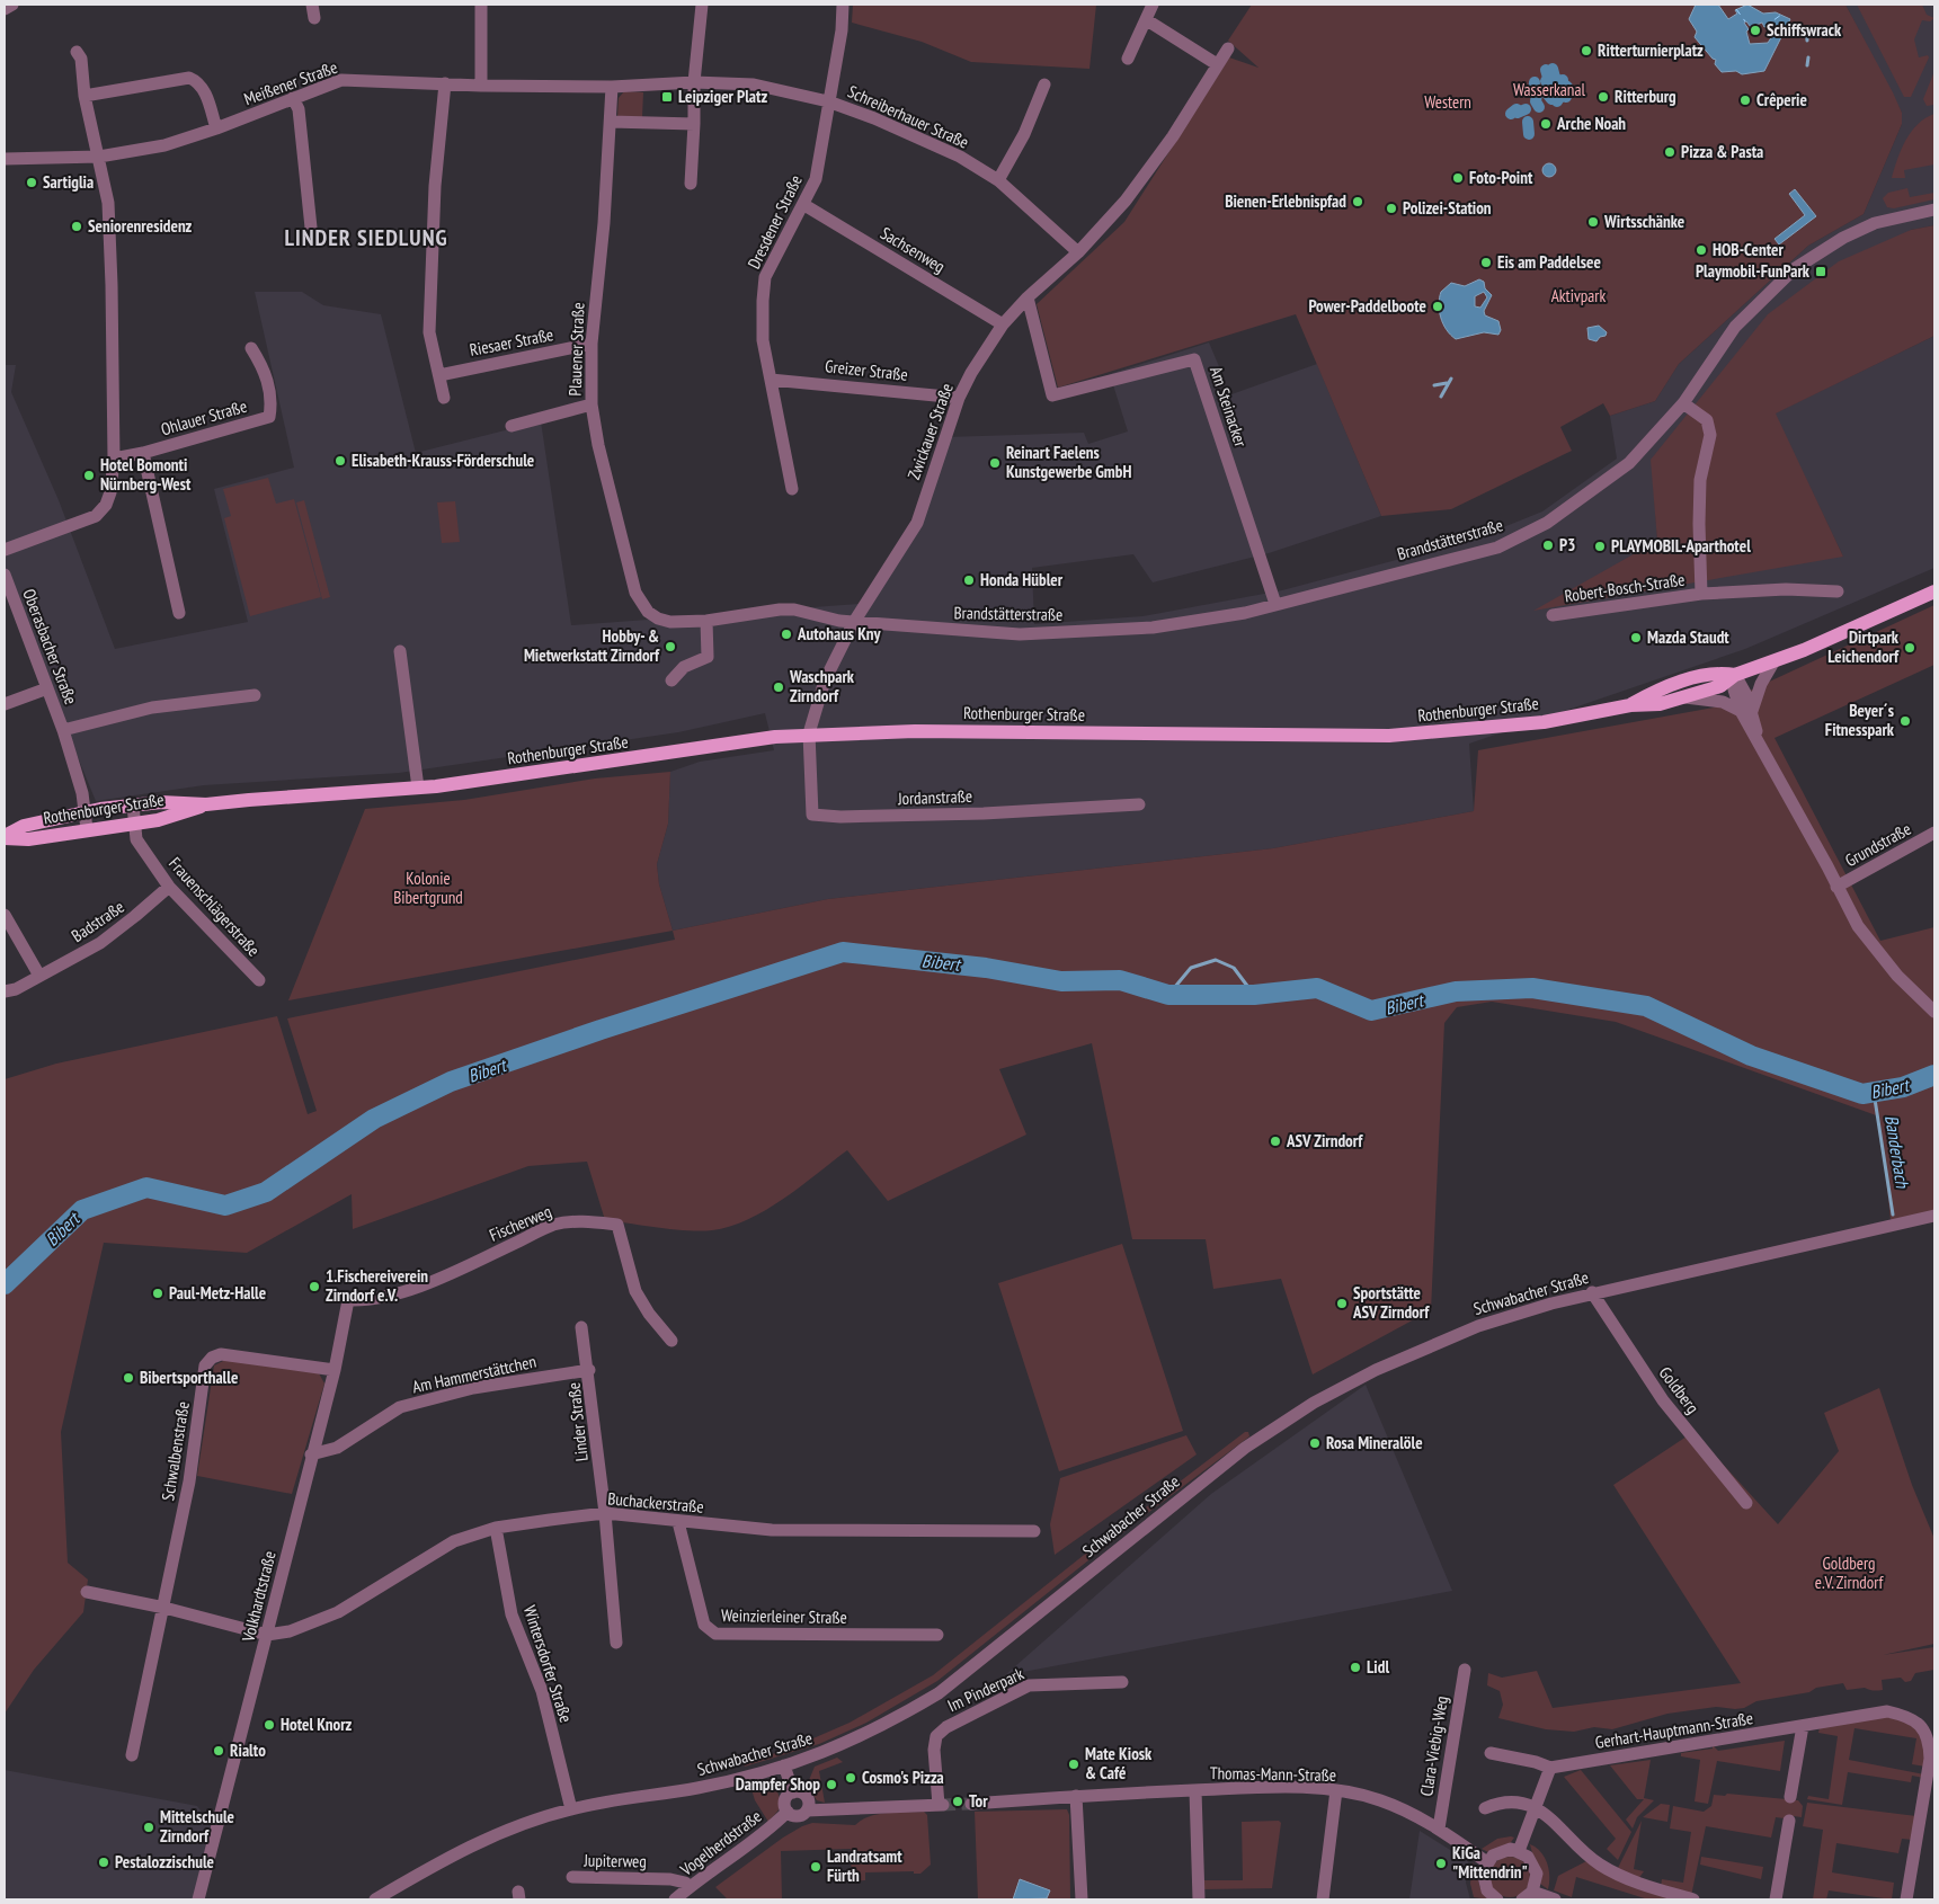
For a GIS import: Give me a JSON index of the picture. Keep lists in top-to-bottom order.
{
  "streets": {
    "main road": ["Rothenburger Straße"],
    "street": [
      "Meißener Straße",
      "Schreiberhauer Straße",
      "Dresdener Straße",
      "Sachsenweg",
      "Riesaer Straße",
      "Plauener Straße",
      "Greizer Straße",
      "Am Steinacker",
      "Ohlauer Straße",
      "Zwickauer Straße",
      "Brandstätterstraße",
      "Robert-Bosch-Straße",
      "Oberasbacher Straße",
      "Jordanstraße",
      "Grundstraße",
      "Frauenschlägerstraße",
      "Badstraße",
      "Fischerweg",
      "Schwabacher Straße",
      "Am Hammerstättchen",
      "Goldberg",
      "Linder Straße",
      "Schwalbenstraße",
      "Buchackerstraße",
      "Volkhardtstraße",
      "Weinzierleiner Straße",
      "Wintersdorfer Straße",
      "Im Pinderpark",
      "Gerhart-Hauptmann-Straße",
      "Clara-Viebig-Weg",
      "Thomas-Mann-Straße",
      "Vogelherdstraße",
      "Jupiterweg"
    ]
  },
  "crossings": [
    ["Meißener Straße", "Schreiberhauer Straße"],
    ["Meißener Straße", "Plauener Straße"],
    ["Schreiberhauer Straße", "Dresdener Straße"],
    ["Schreiberhauer Straße", "Zwickauer Straße"],
    ["Dresdener Straße", "Sachsenweg"],
    ["Dresdener Straße", "Greizer Straße"],
    ["Sachsenweg", "Zwickauer Straße"],
    ["Riesaer Straße", "Plauener Straße"],
    ["Plauener Straße", "Zwickauer Straße"],
    ["Plauener Straße", "Brandstätterstraße"],
    ["Greizer Straße", "Zwickauer Straße"],
    ["Am Steinacker", "Zwickauer Straße"],
    ["Am Steinacker", "Brandstätterstraße"],
    ["Zwickauer Straße", "Brandstätterstraße"],
    ["Zwickauer Straße", "Rothenburger Straße"],
    ["Zwickauer Straße", "Jordanstraße"],
    ["Brandstätterstraße", "Robert-Bosch-Straße"],
    ["Oberasbacher Straße", "Rothenburger Straße"],
    ["Rothenburger Straße", "Jordanstraße"],
    ["Rothenburger Straße", "Frauenschlägerstraße"],
    ["Frauenschlägerstraße", "Badstraße"],
    ["Fischerweg", "Volkhardtstraße"],
    ["Schwabacher Straße", "Goldberg"],
    ["Schwabacher Straße", "Wintersdorfer Straße"],
    ["Am Hammerstättchen", "Linder Straße"],
    ["Am Hammerstättchen", "Volkhardtstraße"],
    ["Linder Straße", "Buchackerstraße"],
    ["Schwalbenstraße", "Volkhardtstraße"],
    ["Buchackerstraße", "Volkhardtstraße"],
    ["Buchackerstraße", "Weinzierleiner Straße"],
    ["Buchackerstraße", "Wintersdorfer Straße"],
    ["Im Pinderpark", "Vogelherdstraße"],
    ["Clara-Viebig-Weg", "Thomas-Mann-Straße"],
    ["Vogelherdstraße", "Jupiterweg"]
  ],
  "districts": ["LINDER SIEDLUNG"],
  "water": ["Bibert", "Banderbach"],
  "parks": [
    "Wasserkanal",
    "Western",
    "Aktivpark",
    "Kolonie Bibertgrund",
    "Goldberg e.V. Zirndorf"
  ],
  "places": {
    "other": [
      "Schiffswrack",
      "Ritterturnierplatz",
      "Ritterburg",
      "Crêperie",
      "Arche Noah",
      "Pizza & Pasta",
      "Foto-Point",
      "Sartiglia",
      "Bienen-Erlebnispfad",
      "Polizei-Station",
      "Wirtsschänke",
      "Seniorenresidenz",
      "HOB-Center",
      "Eis am Paddelsee",
      "Power-Paddelboote",
      "Elisabeth-Krauss-Förderschule",
      "Reinart Faelens Kunstgewerbe GmbH",
      "Hotel Bomonti Nürnberg-West",
      "P3",
      "PLAYMOBIL-Aparthotel",
      "Honda Hübler",
      "Autohaus Kny",
      "Mazda Staudt",
      "Hobby- & Mietwerkstatt Zirndorf",
      "Dirtpark Leichendorf",
      "Waschpark Zirndorf",
      "Beyer´s Fitnesspark",
      "ASV Zirndorf",
      "1.Fischereiverein Zirndorf e.V.",
      "Paul-Metz-Halle",
      "Sportstätte ASV Zirndorf",
      "Bibertsporthalle",
      "Rosa Mineralöle",
      "Lidl",
      "Hotel Knorz",
      "Rialto",
      "Mate Kiosk & Café",
      "Cosmo's Pizza",
      "Dampfer Shop",
      "Tor",
      "Mittelschule Zirndorf",
      "Pestalozzischule",
      "KiGa \"Mittendrin\"",
      "Landratsamt Fürth"
    ],
    "transit": ["Leipziger Platz", "Playmobil-FunPark"]
  }
}
